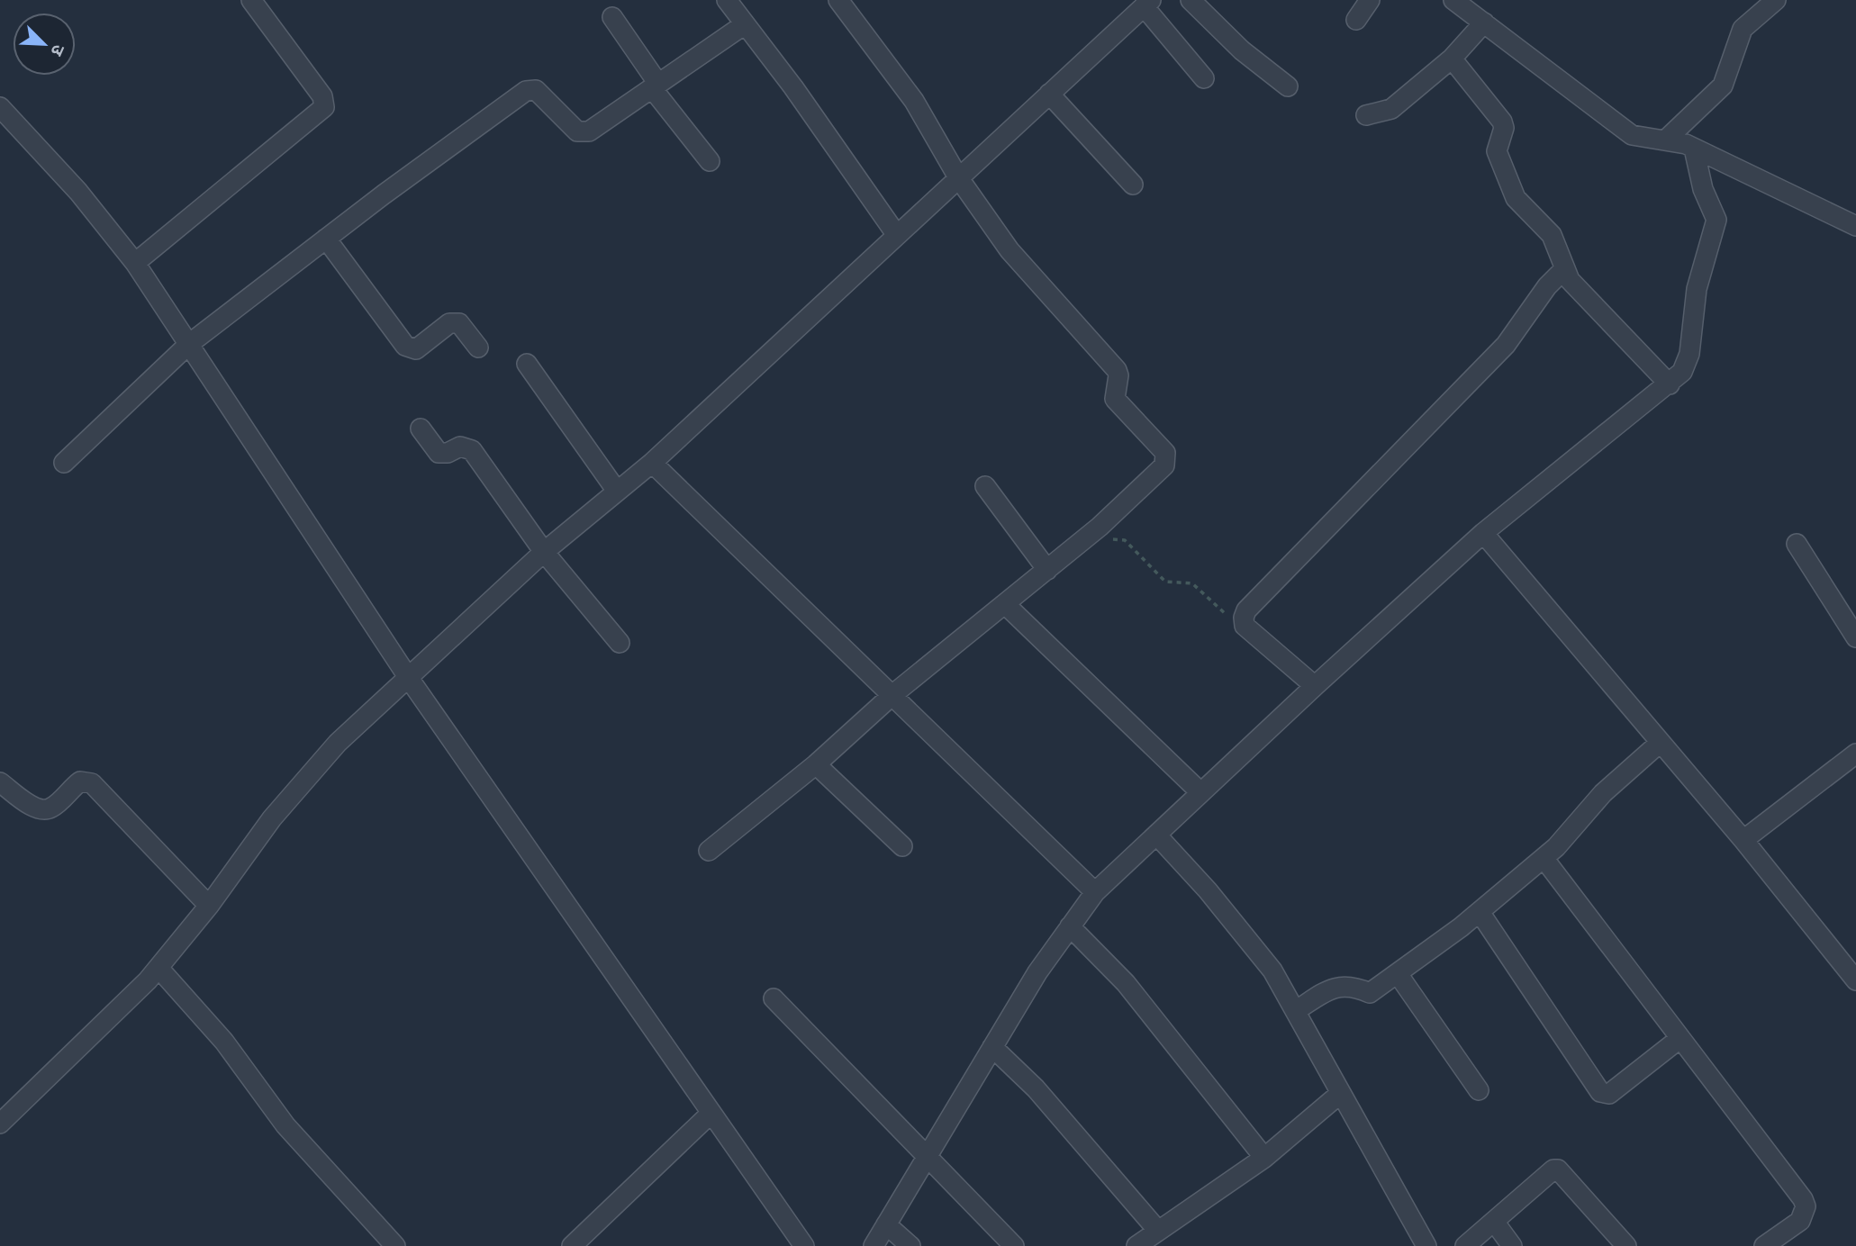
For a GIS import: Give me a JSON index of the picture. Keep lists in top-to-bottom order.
{
  "north": "bottom right"
}
